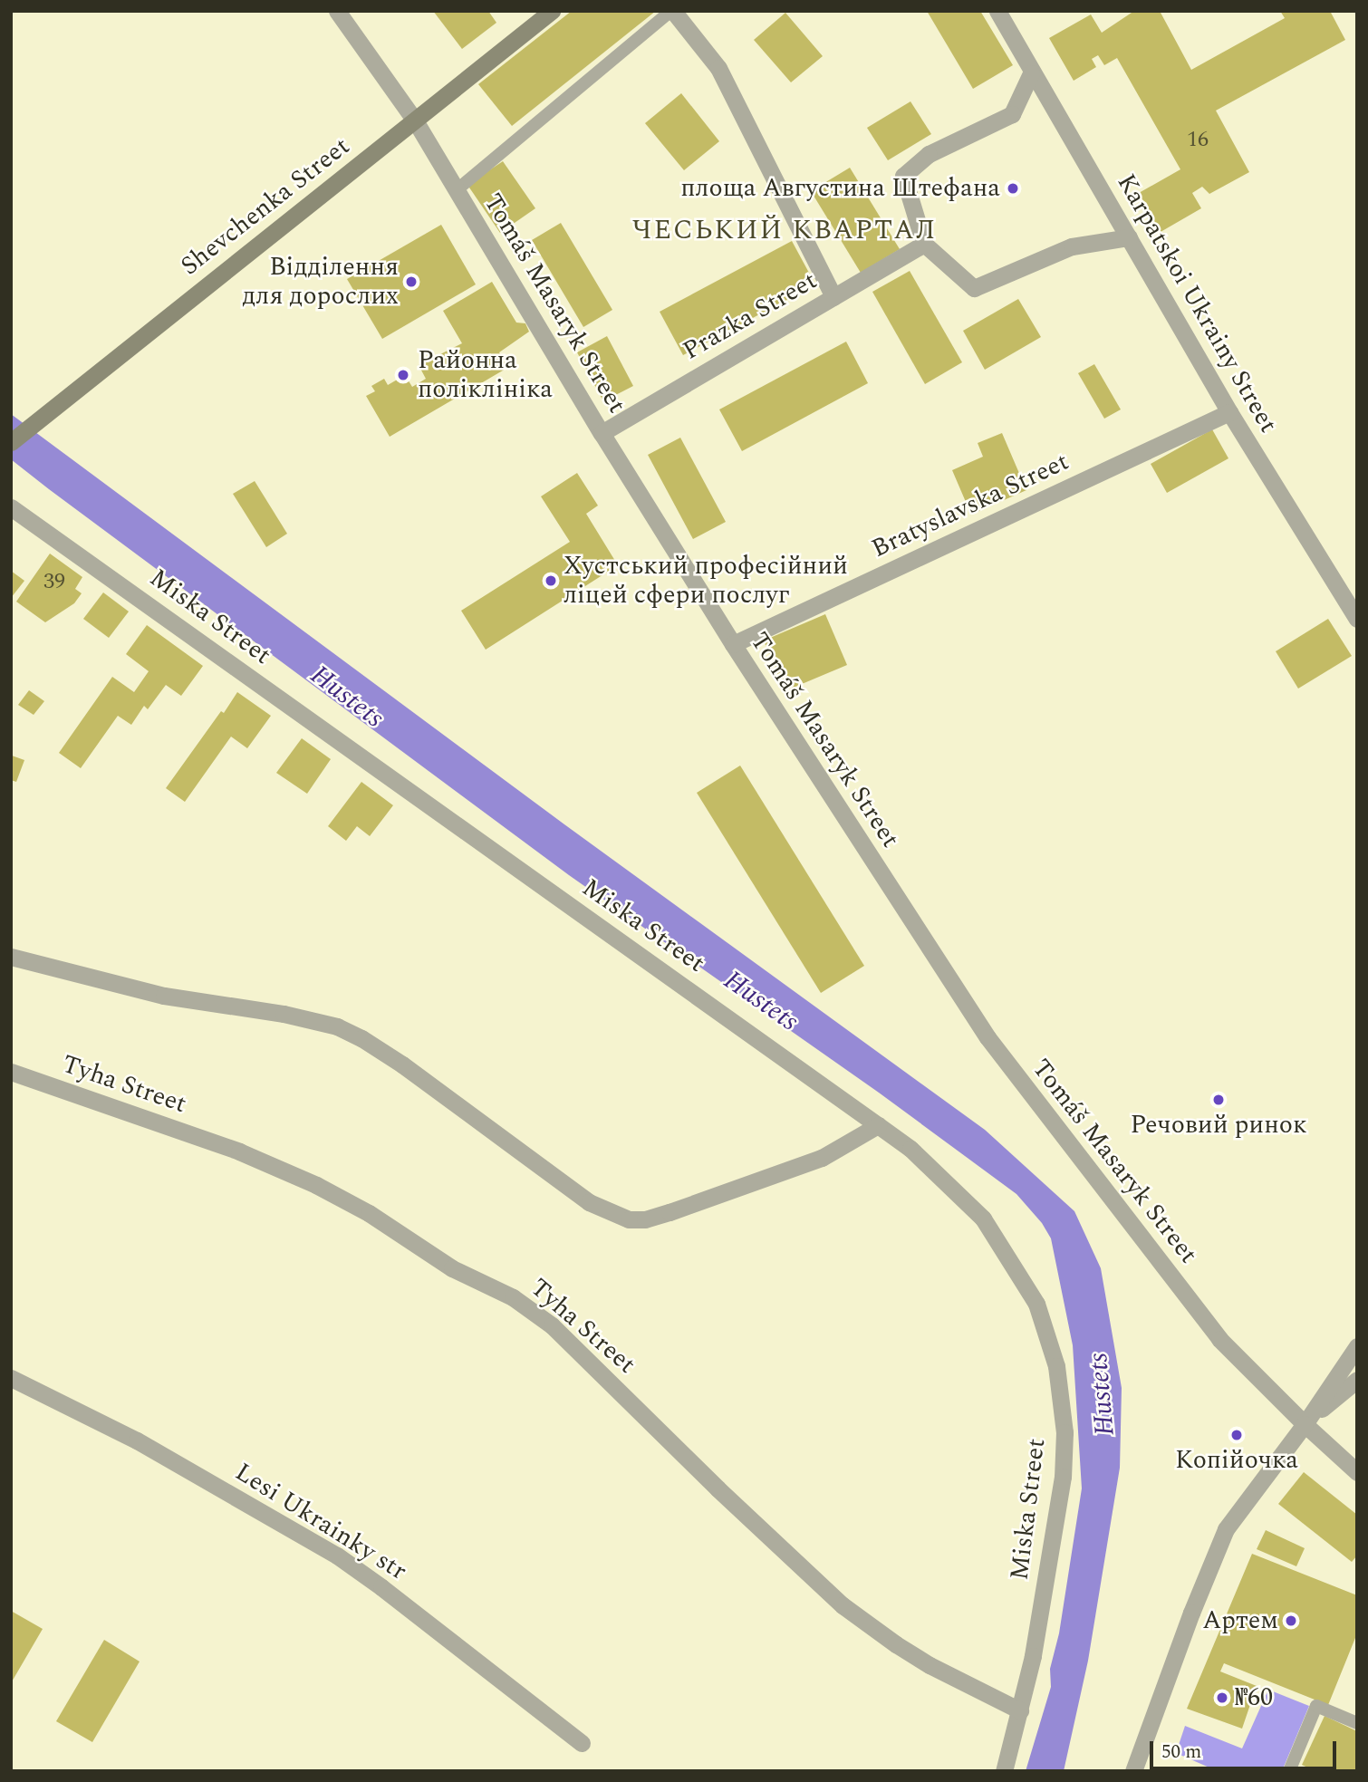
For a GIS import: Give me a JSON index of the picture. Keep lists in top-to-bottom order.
{
  "streets": {
    "main road": ["Shevchenka Street"],
    "street": [
      "Tomáš Masaryk Street",
      "Karpatskoi Ukrainy Street",
      "Prazka Street",
      "Bratyslavska Street",
      "Miska Street",
      "Tyha Street",
      "Lesi Ukrainky str"
    ]
  },
  "crossings": [
    ["Shevchenka Street", "Tomáš Masaryk Street"],
    ["Tomáš Masaryk Street", "Prazka Street"],
    ["Tomáš Masaryk Street", "Bratyslavska Street"],
    ["Karpatskoi Ukrainy Street", "Bratyslavska Street"],
    ["Miska Street", "Tyha Street"]
  ],
  "districts": ["ЧЕСЬКИЙ КВАРТАЛ"],
  "water": ["Hustets"],
  "places": [
    "площа Августина Штефана",
    "Відділення для дорослих",
    "Районна поліклініка",
    "Хустський професійний ліцей сфери послуг",
    "Речовий ринок",
    "Копійочка",
    "Артем",
    "№60"
  ],
  "house_numbers": ["16", "39"],
  "scale_bar": "50 m"
}
